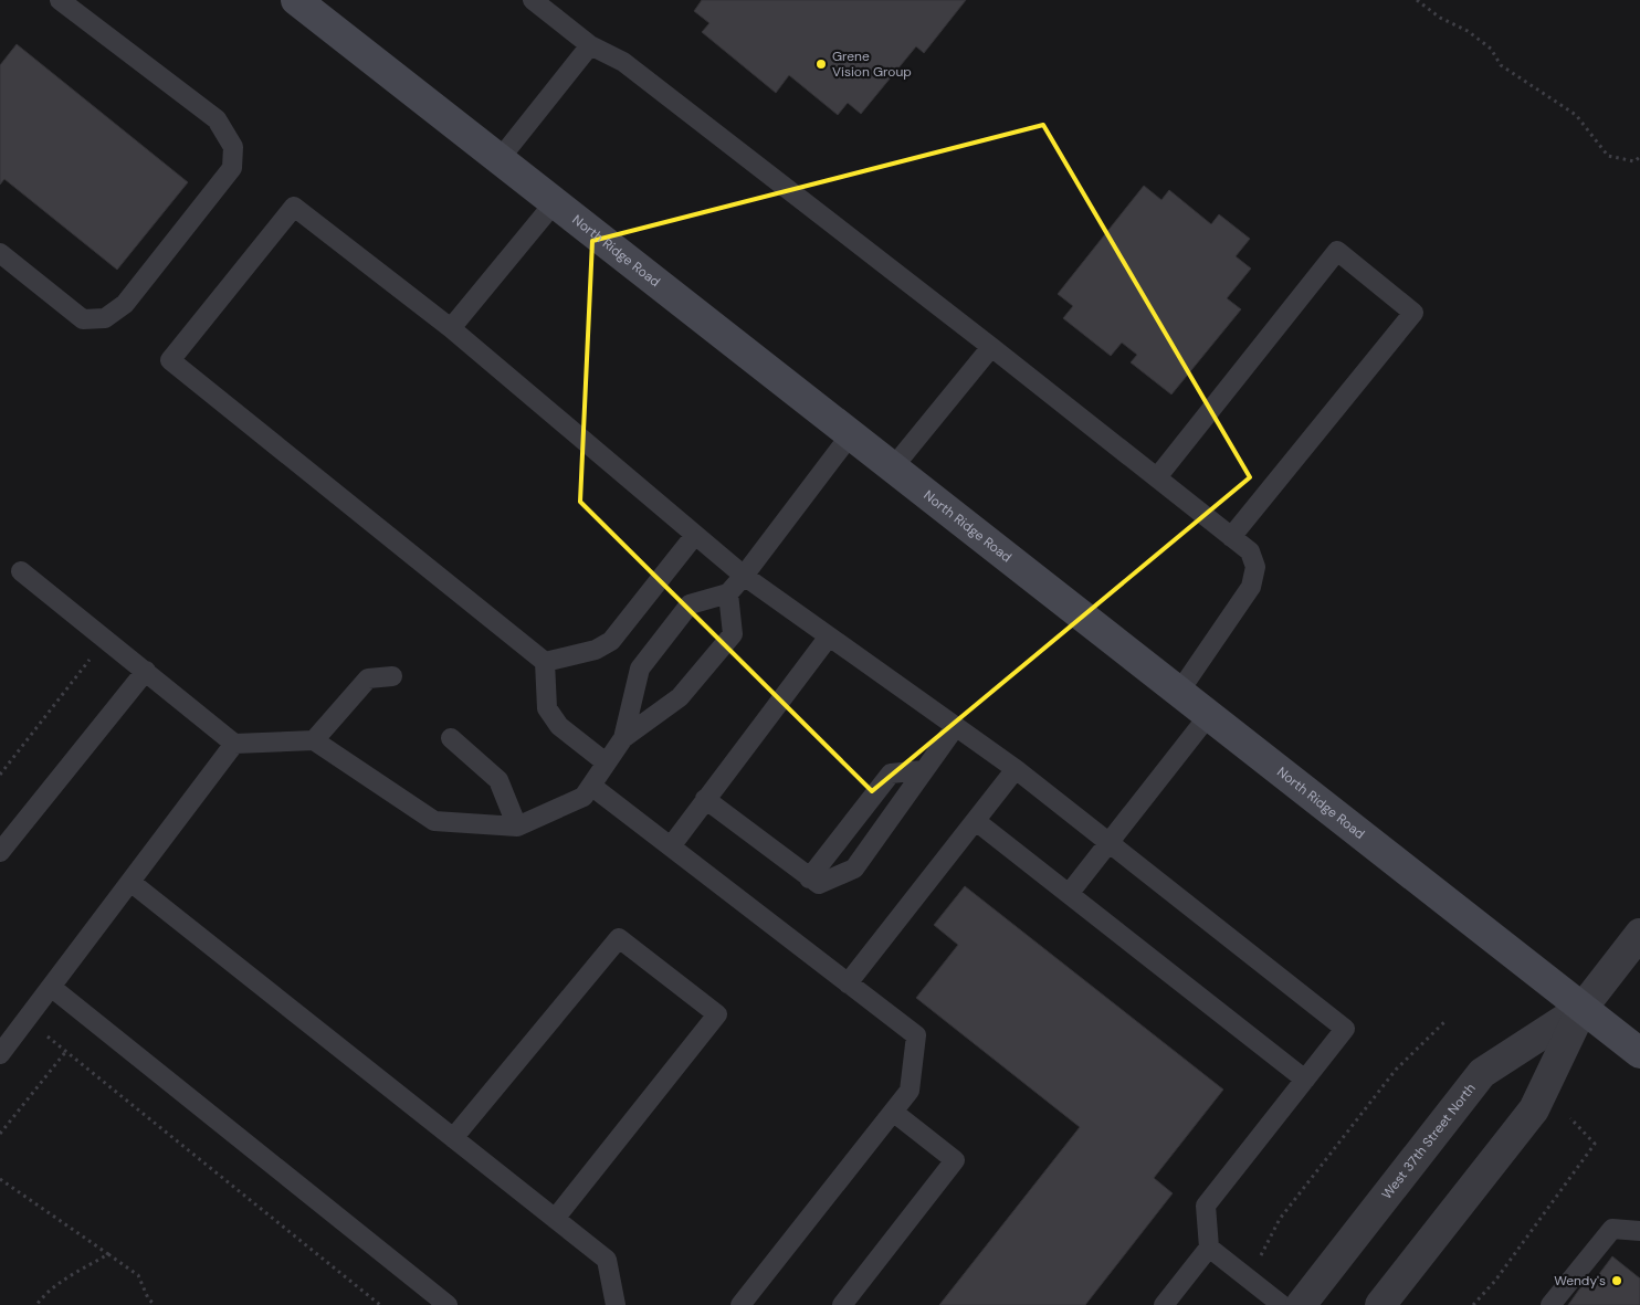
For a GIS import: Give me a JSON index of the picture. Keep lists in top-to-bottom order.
{
  "streets": {
    "main road": ["North Ridge Road"],
    "street": ["West 37th Street North"]
  },
  "crossings": [
    ["North Ridge Road", "West 37th Street North"]
  ],
  "places": ["Grene Vision Group", "Wendy's"]
}
